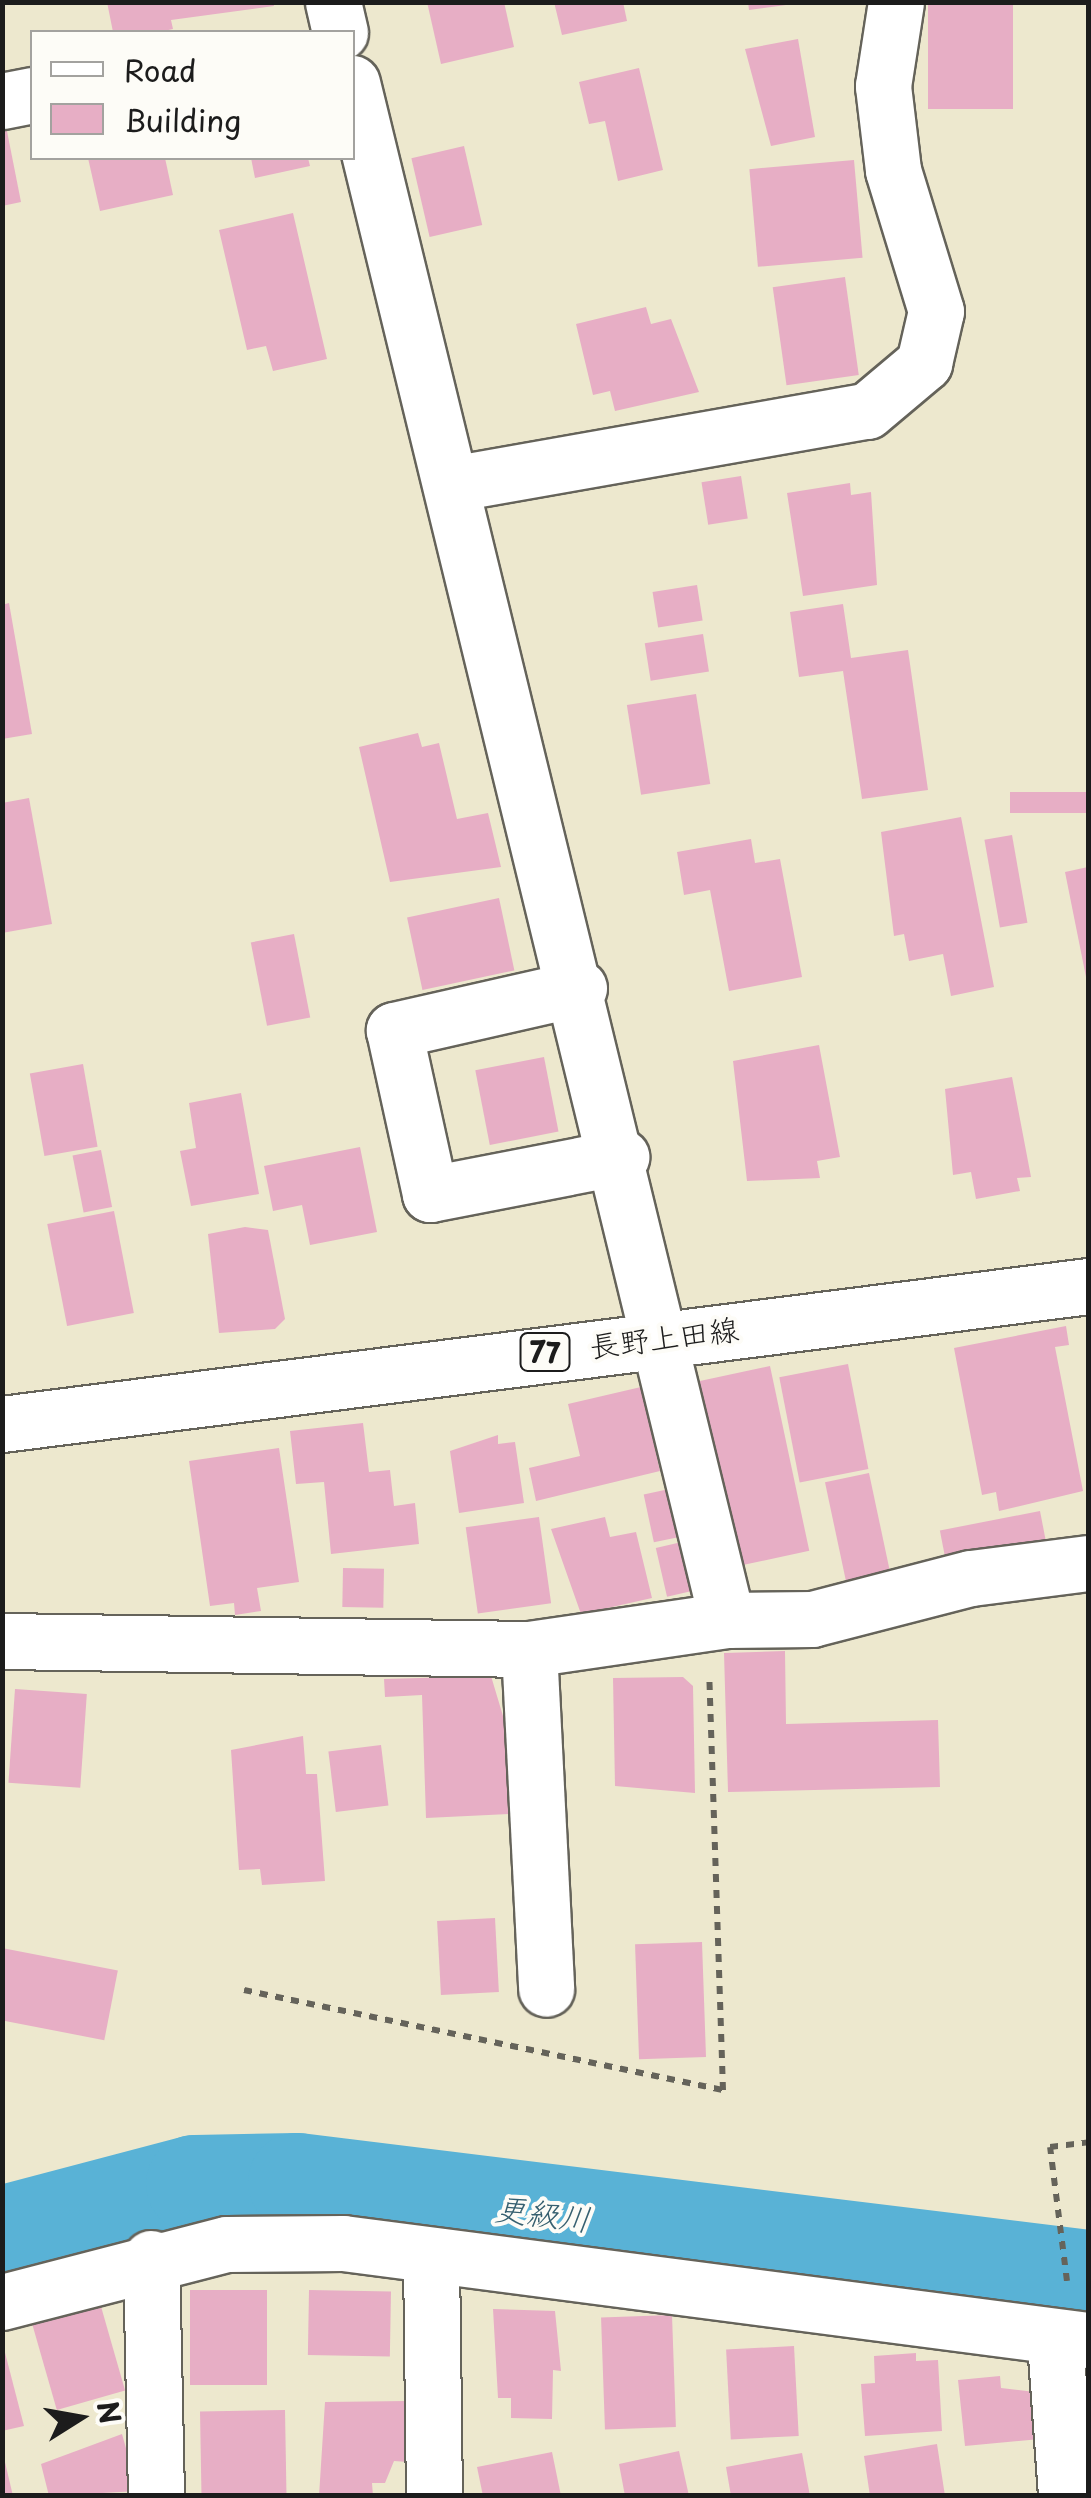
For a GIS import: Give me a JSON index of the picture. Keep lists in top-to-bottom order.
{
  "streets": {
    "street": ["長野上田線", "77"]
  },
  "water": ["更級川"],
  "legend": ["Road", "Building"],
  "north": "right"
}
